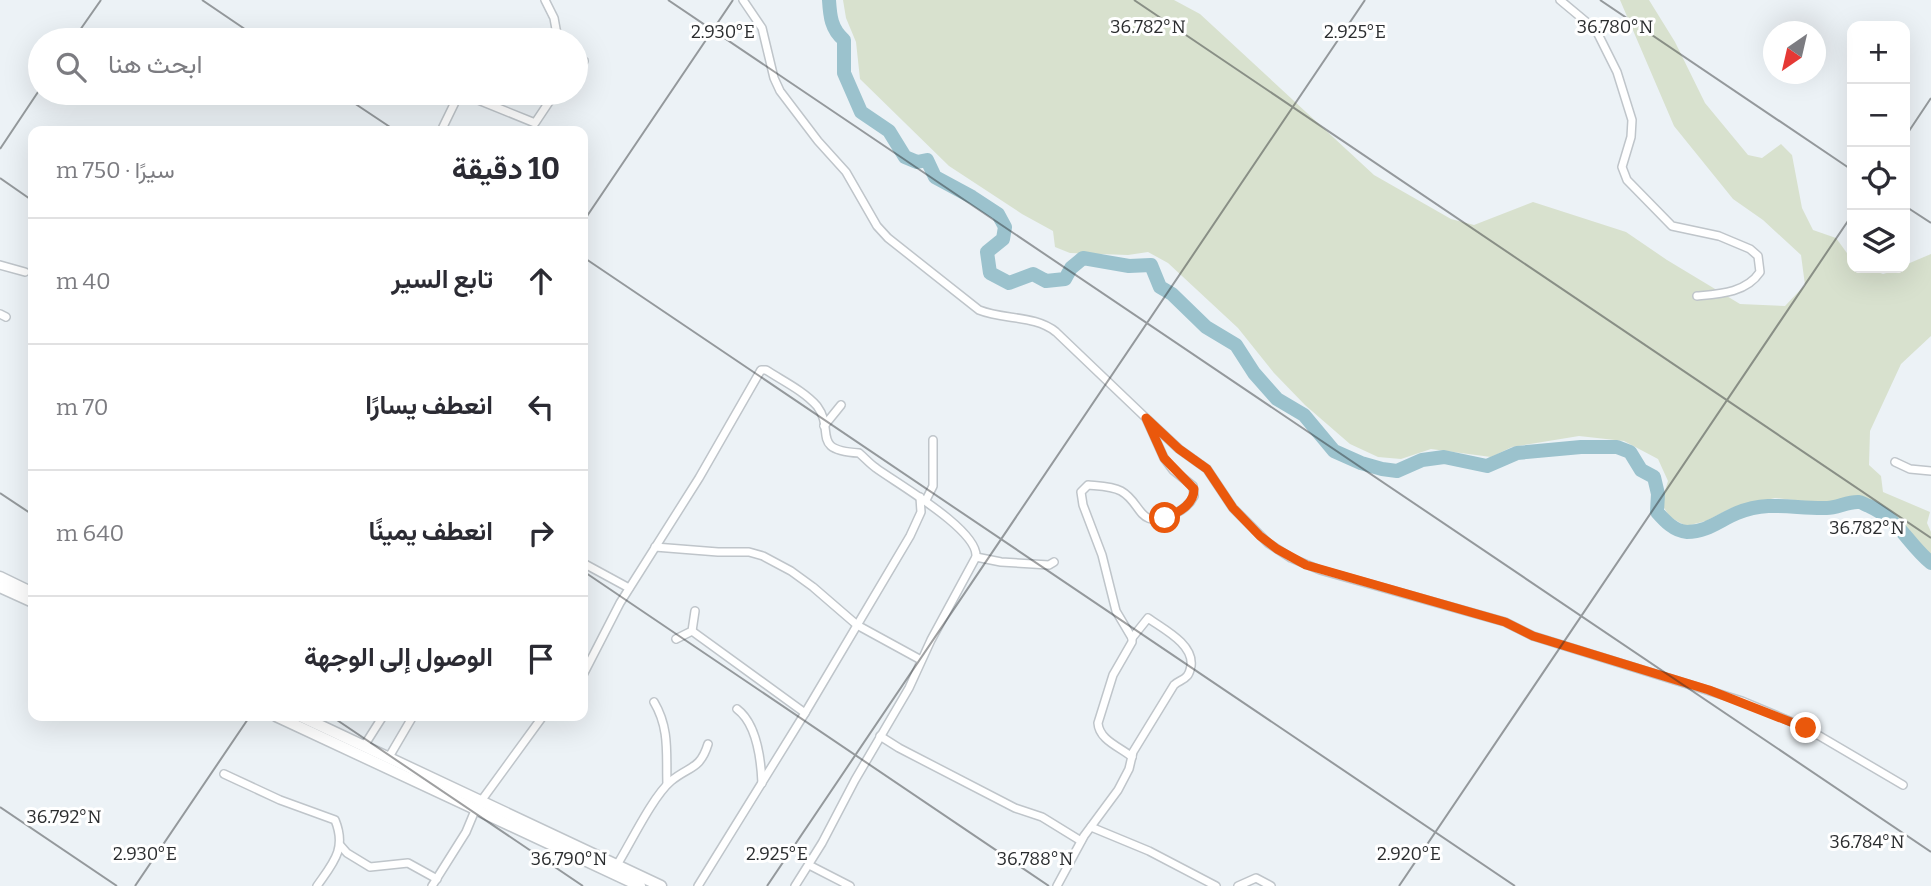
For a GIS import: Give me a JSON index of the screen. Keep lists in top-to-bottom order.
{
  "north": "bottom left",
  "page": {
    "map_buttons": ["+", "−"],
    "search": "ابحث هنا",
    "heading": ["10 دقيقة", "سيرًا · 750 m"],
    "list": [
      ["تابع السير", "40 m"],
      ["انعطف يسارًا", "70 m"],
      ["انعطف يمينًا", "640 m"],
      "الوصول إلى الوجهة"
    ]
  },
  "coordinates": [
    "36.782°N",
    "36.780°N",
    "2.930°E",
    "2.925°E",
    "36.792°N",
    "36.784°N",
    "2.920°E",
    "36.790°N",
    "36.788°N"
  ]
}
